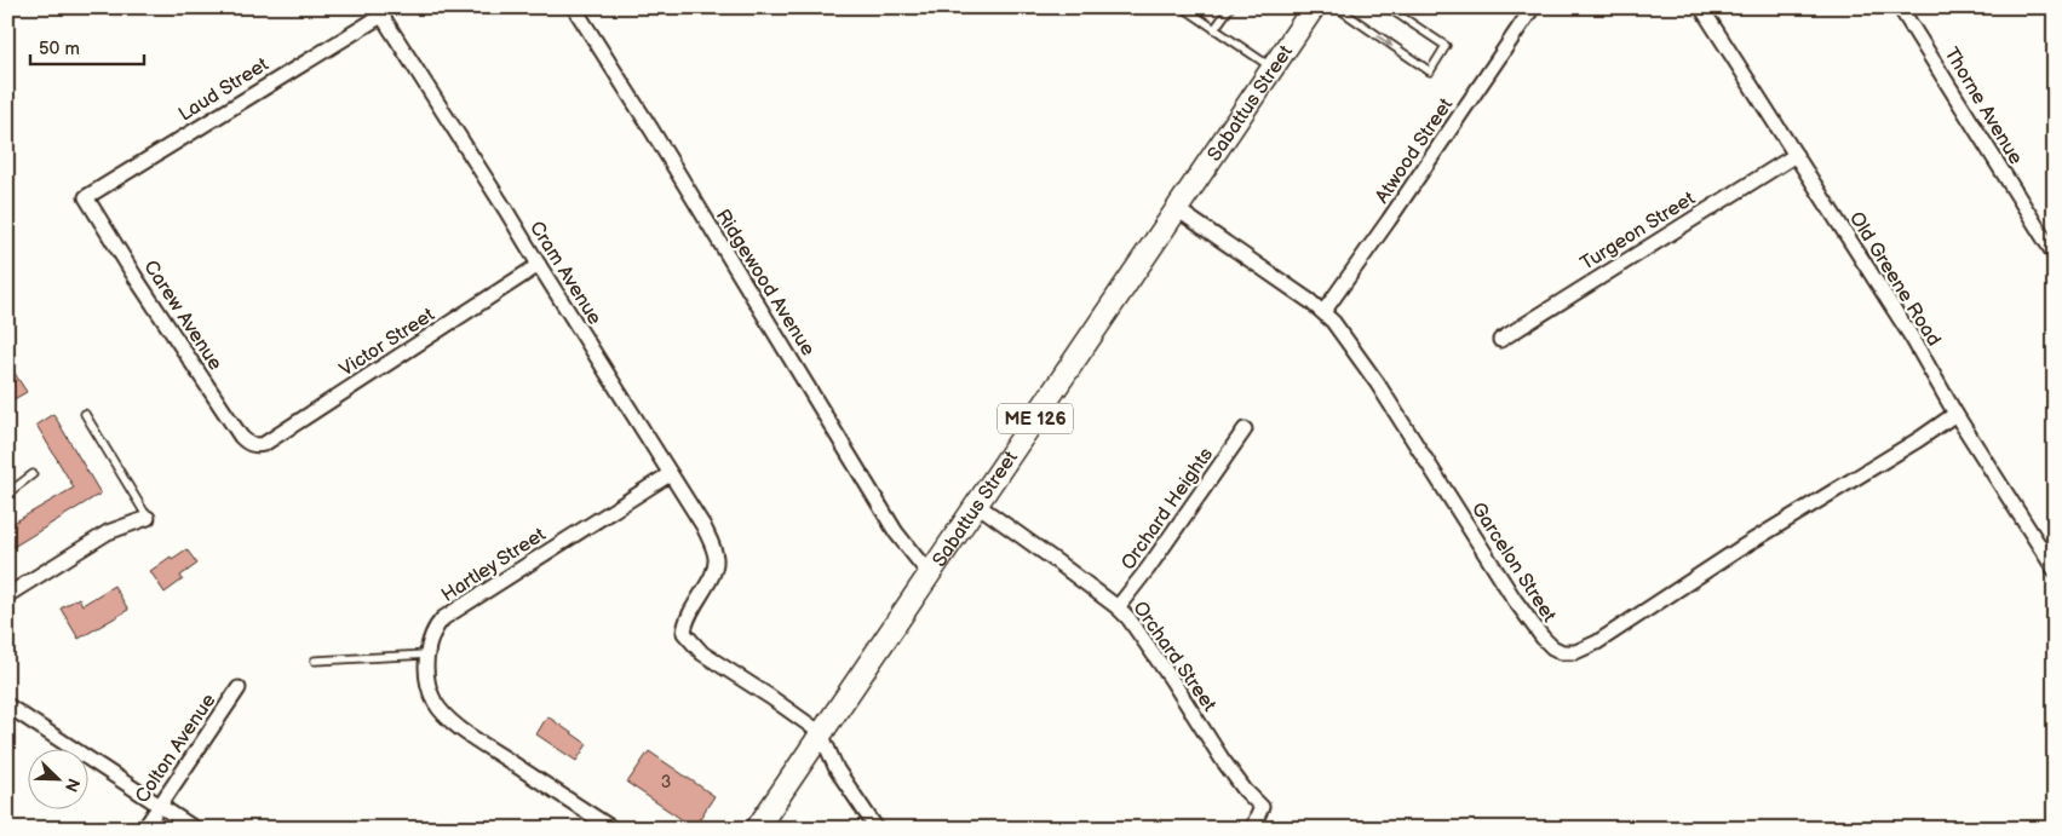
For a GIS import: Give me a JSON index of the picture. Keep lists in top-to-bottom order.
{
  "streets": {
    "main road": ["Sabattus Street", "ME 126"],
    "street": [
      "Laud Street",
      "Thorne Avenue",
      "Atwood Street",
      "Turgeon Street",
      "Cram Avenue",
      "Old Greene Road",
      "Ridgewood Avenue",
      "Carew Avenue",
      "Victor Street",
      "Orchard Heights",
      "Garcelon Street",
      "Hartley Street",
      "Orchard Street",
      "Colton Avenue"
    ]
  },
  "crossings": [
    ["Laud Street", "Cram Avenue"],
    ["Laud Street", "Carew Avenue"],
    ["Sabattus Street", "Cram Avenue"],
    ["Sabattus Street", "Ridgewood Avenue"],
    ["Sabattus Street", "Garcelon Street"],
    ["Sabattus Street", "Orchard Street"],
    ["Atwood Street", "Garcelon Street"],
    ["Turgeon Street", "Old Greene Road"],
    ["Cram Avenue", "Victor Street"],
    ["Cram Avenue", "Hartley Street"],
    ["Old Greene Road", "Garcelon Street"],
    ["Carew Avenue", "Victor Street"],
    ["Orchard Heights", "Orchard Street"]
  ],
  "house_numbers": ["3"],
  "scale_bar": "50 m",
  "north": "bottom right"
}
